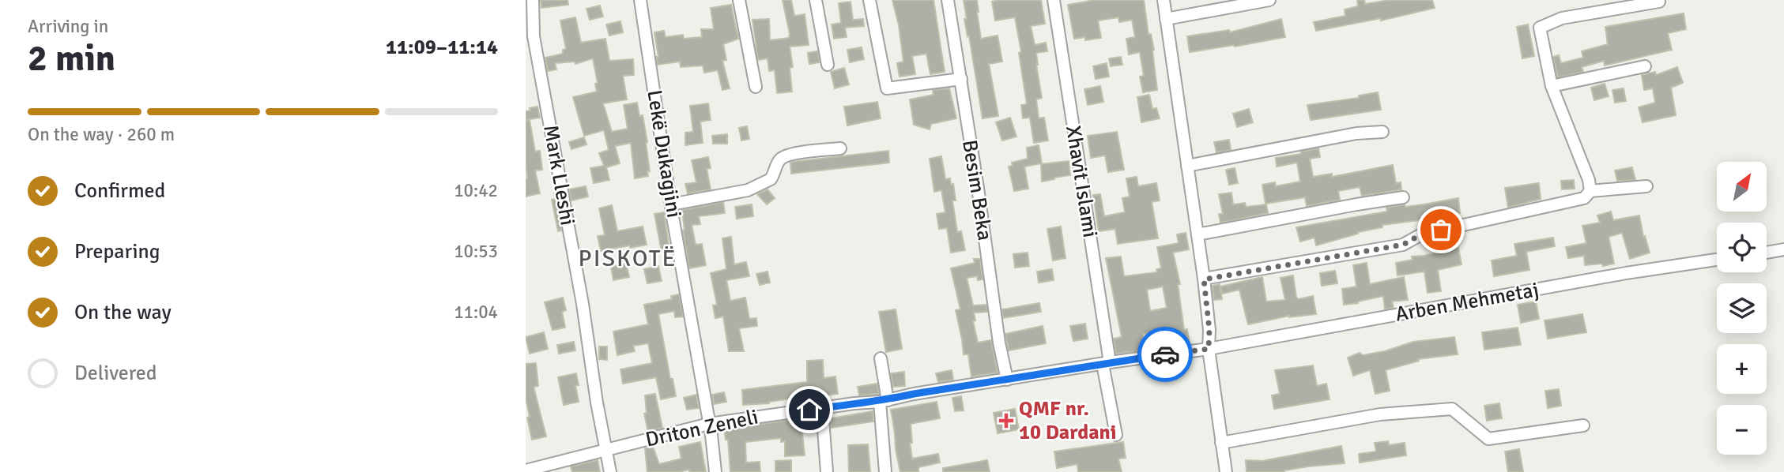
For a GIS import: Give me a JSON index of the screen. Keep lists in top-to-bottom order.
{
  "streets": {
    "street": [
      "Lekë Dukagjini",
      "Mark Lleshi",
      "Xhavit Islami",
      "Besim Beka",
      "Arben Mehmetaj",
      "Driton Zeneli"
    ]
  },
  "crossings": [
    ["Lekë Dukagjini", "Driton Zeneli"],
    ["Mark Lleshi", "Driton Zeneli"],
    ["Xhavit Islami", "Driton Zeneli"],
    ["Besim Beka", "Driton Zeneli"],
    ["Arben Mehmetaj", "Driton Zeneli"]
  ],
  "districts": ["PISKOTË"],
  "places": {
    "health": ["QMF nr. 10 Dardani"]
  },
  "north": "top right",
  "page": {
    "heading": ["2 min", "Arriving in", "11:09–11:14"],
    "bar": "On the way · 260 m",
    "list": [
      ["Confirmed", "10:42"],
      ["Preparing", "10:53"],
      ["On the way", "11:04"],
      "Delivered"
    ],
    "map_buttons": ["+", "−"]
  }
}
